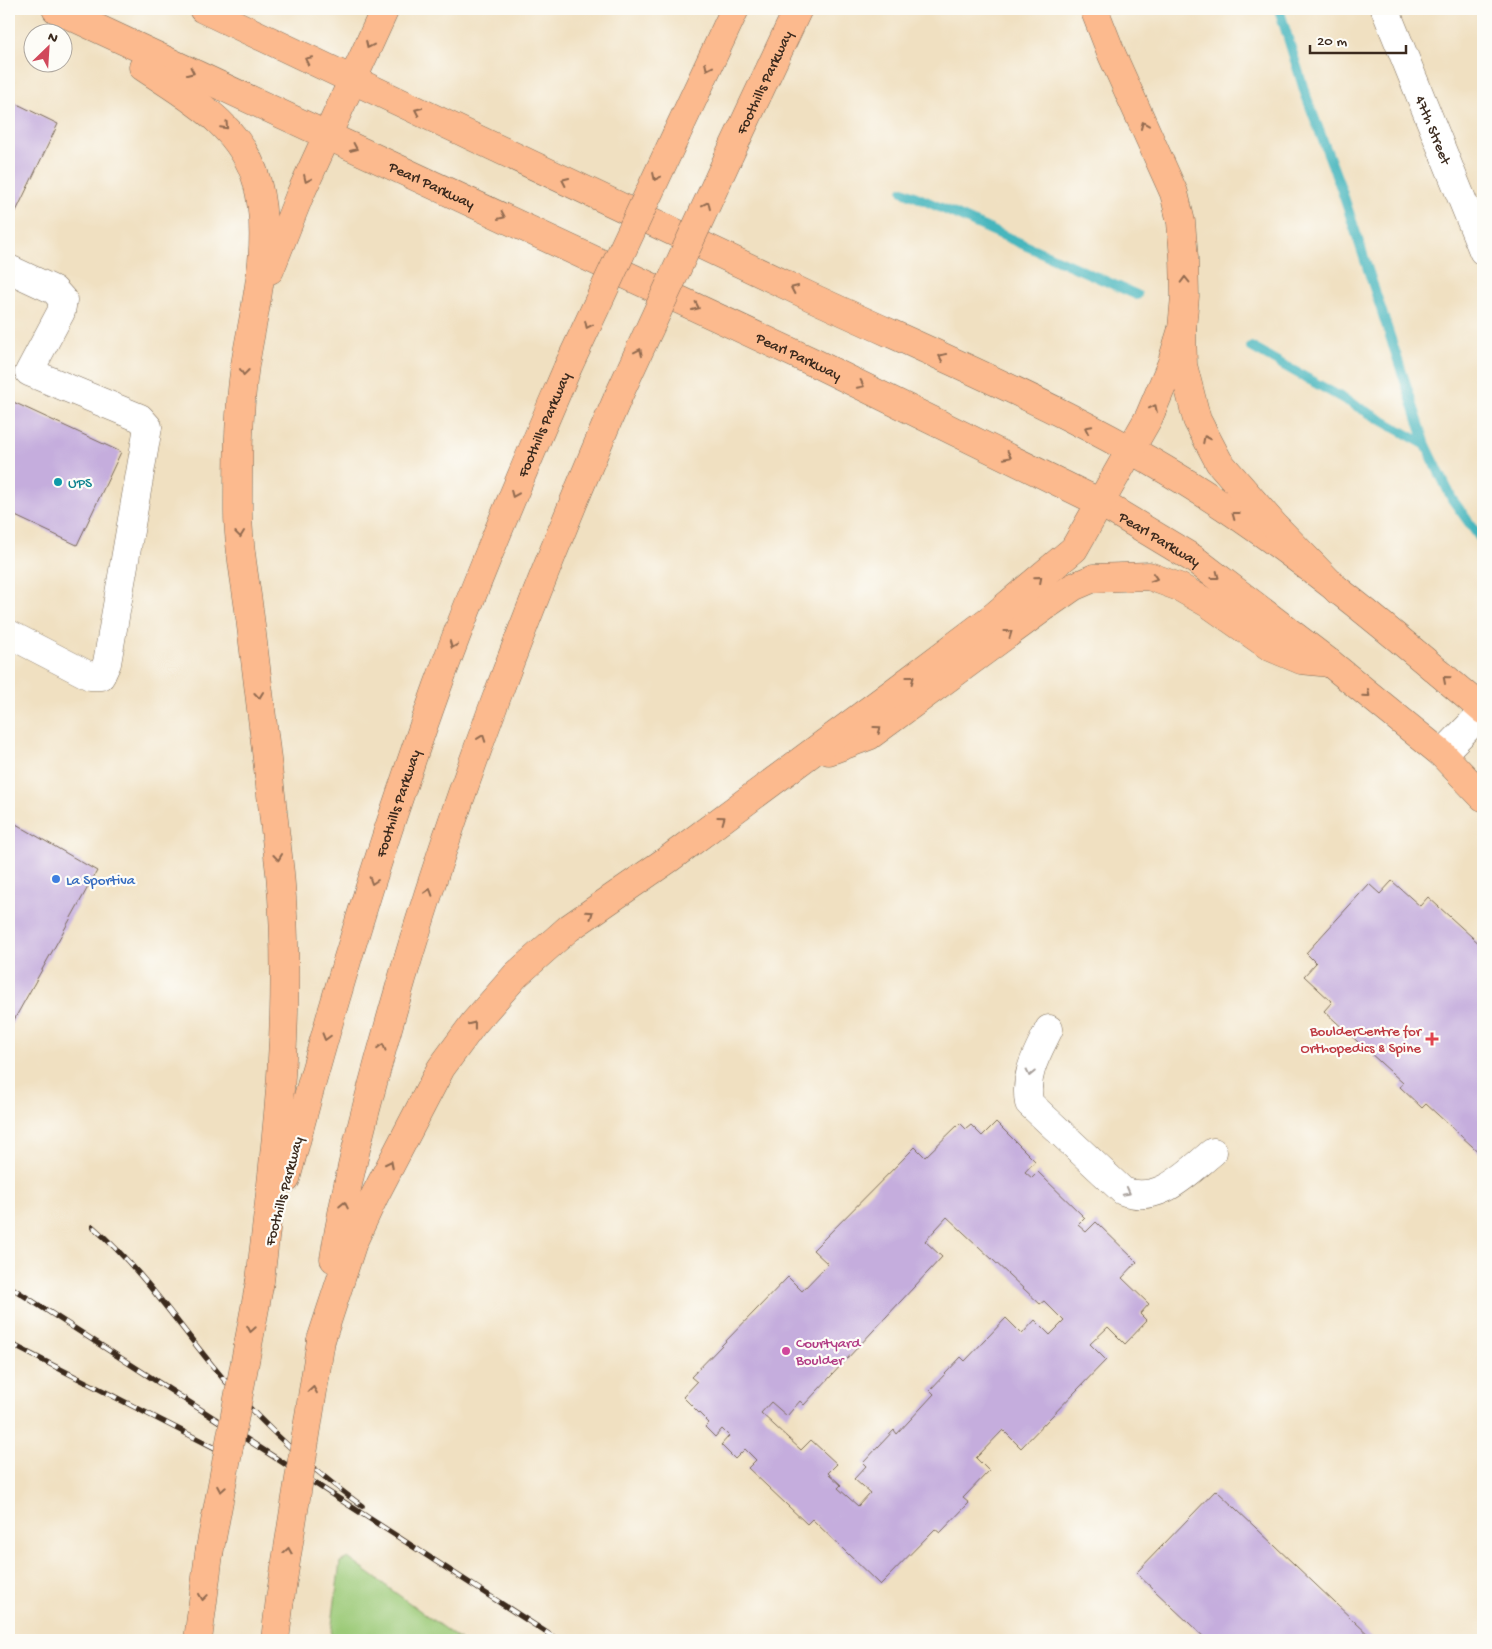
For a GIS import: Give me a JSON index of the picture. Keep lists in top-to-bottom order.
{
  "streets": {
    "main road": ["Foothills Parkway", "Pearl Parkway"],
    "street": ["47th Street"]
  },
  "places": {
    "other": ["UPS", "La Sportiva", "Courtyard Boulder"],
    "health": ["BoulderCentre for Orthopedics & Spine"]
  },
  "scale_bar": "20 m",
  "north": "top right"
}
